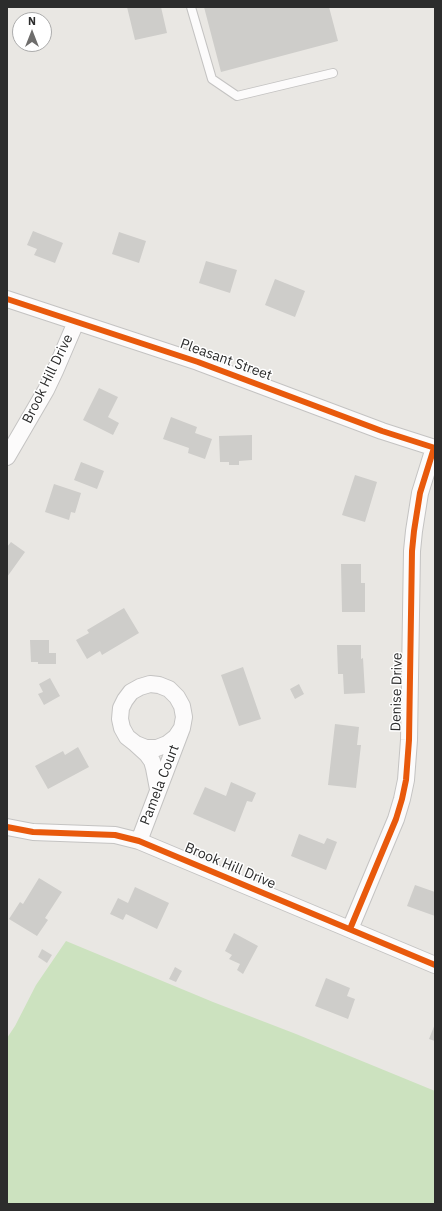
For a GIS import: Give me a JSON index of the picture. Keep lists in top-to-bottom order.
{
  "streets": {
    "street": [
      "Pleasant Street",
      "Brook Hill Drive",
      "Denise Drive",
      "Pamela Court"
    ]
  },
  "crossings": [
    ["Pleasant Street", "Brook Hill Drive"],
    ["Pleasant Street", "Denise Drive"],
    ["Brook Hill Drive", "Denise Drive"],
    ["Brook Hill Drive", "Pamela Court"]
  ],
  "north": "top"
}
